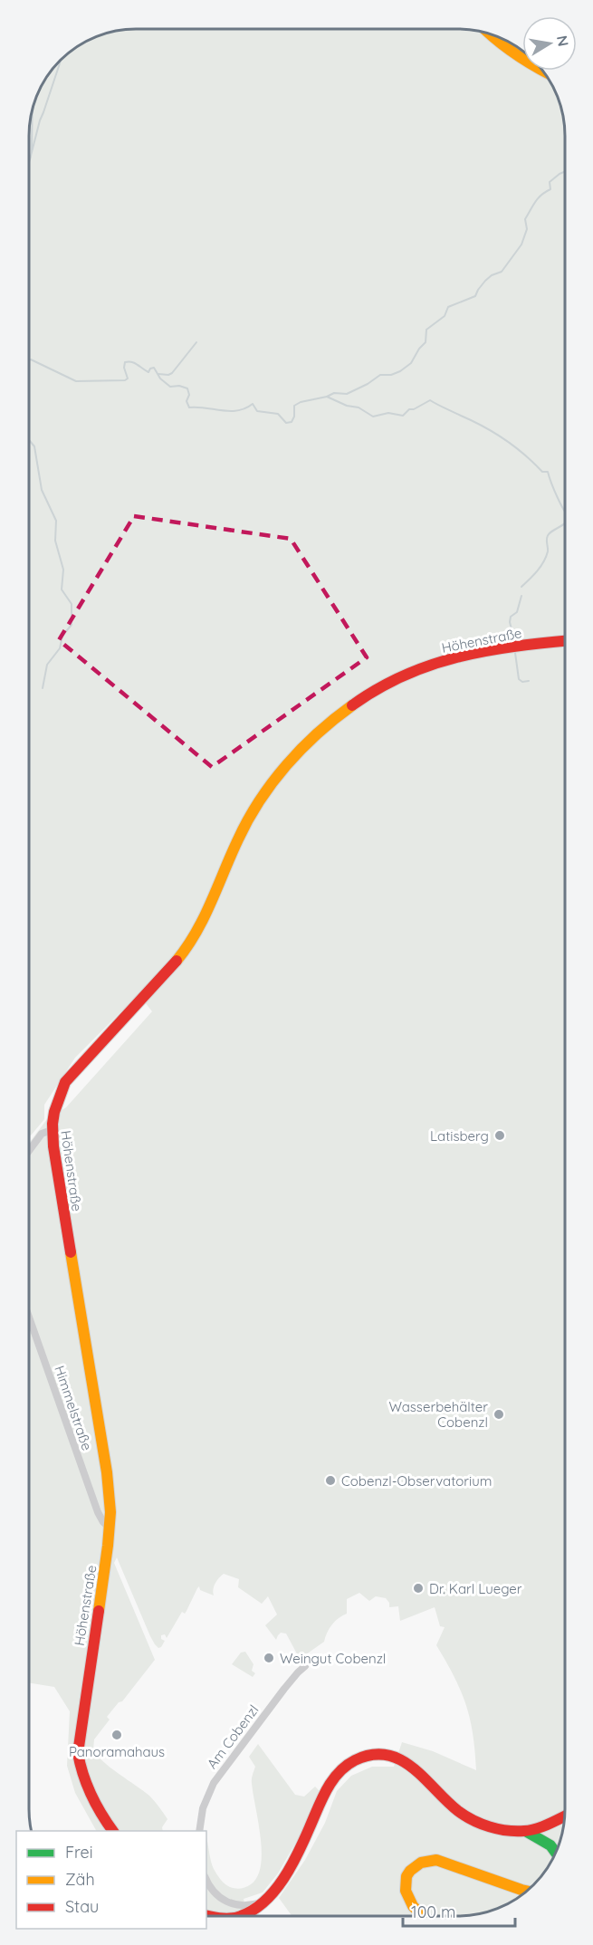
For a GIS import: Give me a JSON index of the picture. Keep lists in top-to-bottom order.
{
  "streets": {
    "street": ["Höhenstraße", "Himmelstraße", "Am Cobenzl"]
  },
  "crossings": [
    ["Höhenstraße", "Himmelstraße"]
  ],
  "places": [
    "Latisberg",
    "Wasserbehälter Cobenzl",
    "Cobenzl-Observatorium",
    "Dr. Karl Lueger",
    "Weingut Cobenzl",
    "Panoramahaus"
  ],
  "legend": ["Frei", "Zäh", "Stau"],
  "scale_bar": "100 m",
  "north": "right"
}
